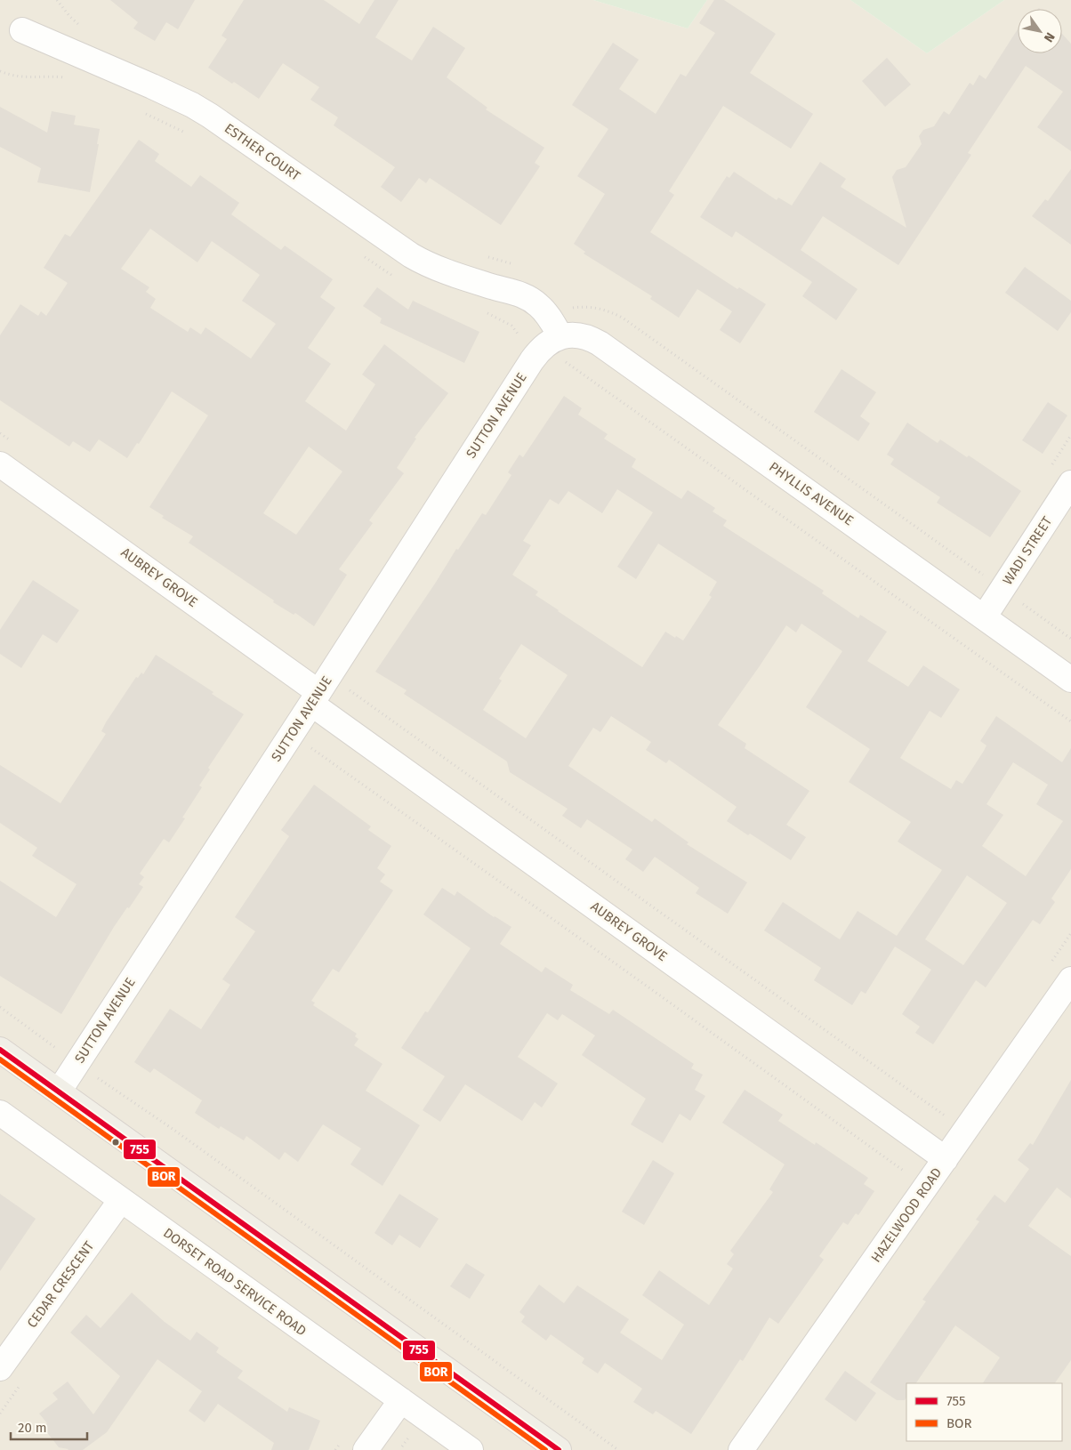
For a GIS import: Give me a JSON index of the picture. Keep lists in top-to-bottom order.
{
  "streets": {
    "street": [
      "ESTHER COURT",
      "SUTTON AVENUE",
      "PHYLLIS AVENUE",
      "WADI STREET",
      "AUBREY GROVE",
      "HAZELWOOD ROAD",
      "DORSET ROAD SERVICE ROAD",
      "CEDAR CRESCENT"
    ]
  },
  "crossings": [
    ["ESTHER COURT", "SUTTON AVENUE"],
    ["ESTHER COURT", "PHYLLIS AVENUE"],
    ["SUTTON AVENUE", "PHYLLIS AVENUE"],
    ["SUTTON AVENUE", "AUBREY GROVE"],
    ["PHYLLIS AVENUE", "WADI STREET"],
    ["AUBREY GROVE", "HAZELWOOD ROAD"],
    ["DORSET ROAD SERVICE ROAD", "CEDAR CRESCENT"]
  ],
  "lines": ["transit line 755", "transit line BOR"],
  "legend": ["755", "BOR"],
  "scale_bar": "20 m",
  "north": "bottom right"
}
